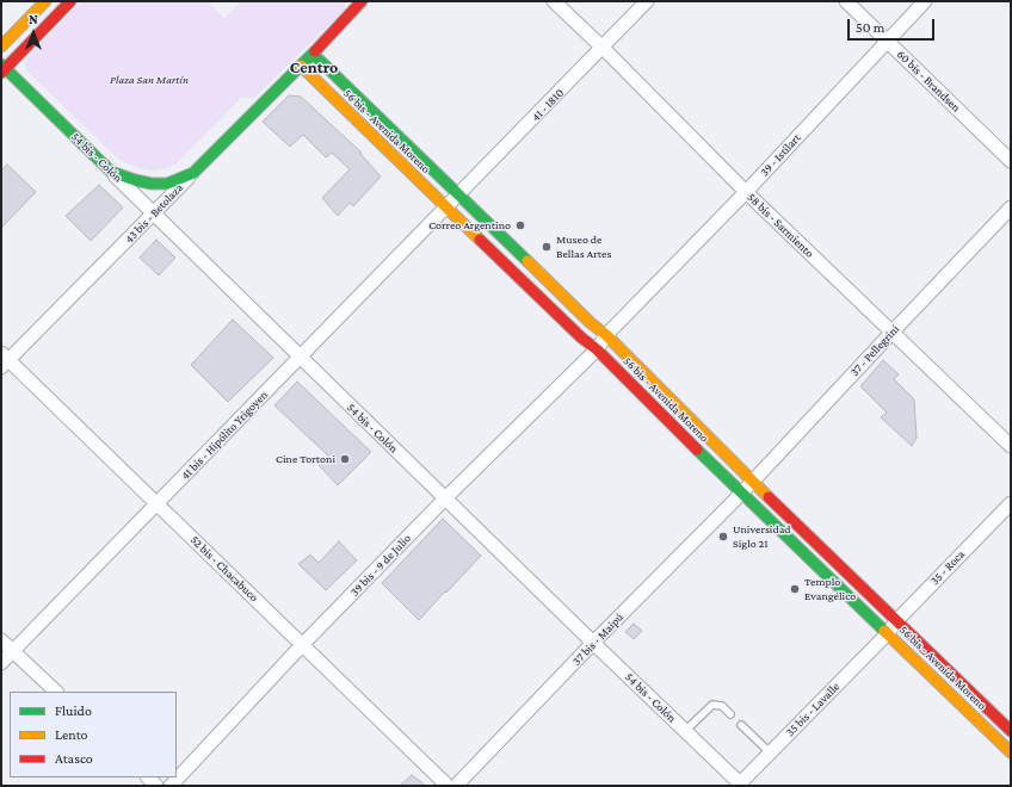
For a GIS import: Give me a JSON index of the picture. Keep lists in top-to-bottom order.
{
  "streets": {
    "main road": ["56 bis - Avenida Moreno", "54 bis - Colón", "43 bis - Betolaza"],
    "street": [
      "60 bis - Brandsen",
      "41 - 1810",
      "39 - Istilart",
      "58 bis - Sarmiento",
      "37 - Pellegrini",
      "41 bis - Hipólito Yrigoyen",
      "39 bis - 9 de Julio",
      "35 - Roca",
      "52 bis - Chacabuco",
      "37 bis - Maipú",
      "35 bis - Lavalle"
    ]
  },
  "crossings": [
    ["60 bis - Brandsen", "39 - Istilart"],
    ["41 - 1810", "56 bis - Avenida Moreno"],
    ["41 - 1810", "58 bis - Sarmiento"],
    ["41 - 1810", "41 bis - Hipólito Yrigoyen"],
    ["56 bis - Avenida Moreno", "39 - Istilart"],
    ["56 bis - Avenida Moreno", "43 bis - Betolaza"],
    ["56 bis - Avenida Moreno", "37 - Pellegrini"],
    ["56 bis - Avenida Moreno", "41 bis - Hipólito Yrigoyen"],
    ["56 bis - Avenida Moreno", "39 bis - 9 de Julio"],
    ["56 bis - Avenida Moreno", "35 - Roca"],
    ["56 bis - Avenida Moreno", "37 bis - Maipú"],
    ["56 bis - Avenida Moreno", "35 bis - Lavalle"],
    ["39 - Istilart", "58 bis - Sarmiento"],
    ["39 - Istilart", "39 bis - 9 de Julio"],
    ["54 bis - Colón", "43 bis - Betolaza"],
    ["54 bis - Colón", "41 bis - Hipólito Yrigoyen"],
    ["54 bis - Colón", "39 bis - 9 de Julio"],
    ["54 bis - Colón", "37 bis - Maipú"],
    ["54 bis - Colón", "35 bis - Lavalle"],
    ["43 bis - Betolaza", "52 bis - Chacabuco"],
    ["58 bis - Sarmiento", "37 - Pellegrini"],
    ["37 - Pellegrini", "37 bis - Maipú"],
    ["41 bis - Hipólito Yrigoyen", "52 bis - Chacabuco"],
    ["39 bis - 9 de Julio", "52 bis - Chacabuco"],
    ["35 - Roca", "35 bis - Lavalle"]
  ],
  "districts": ["Centro"],
  "parks": ["Plaza San Martín"],
  "places": [
    "Correo Argentino",
    "Museo de Bellas Artes",
    "Cine Tortoni",
    "Universidad Siglo 21",
    "Templo Evangélico"
  ],
  "legend": ["Fluido", "Lento", "Atasco"],
  "scale_bar": "50 m",
  "north": "top"
}
